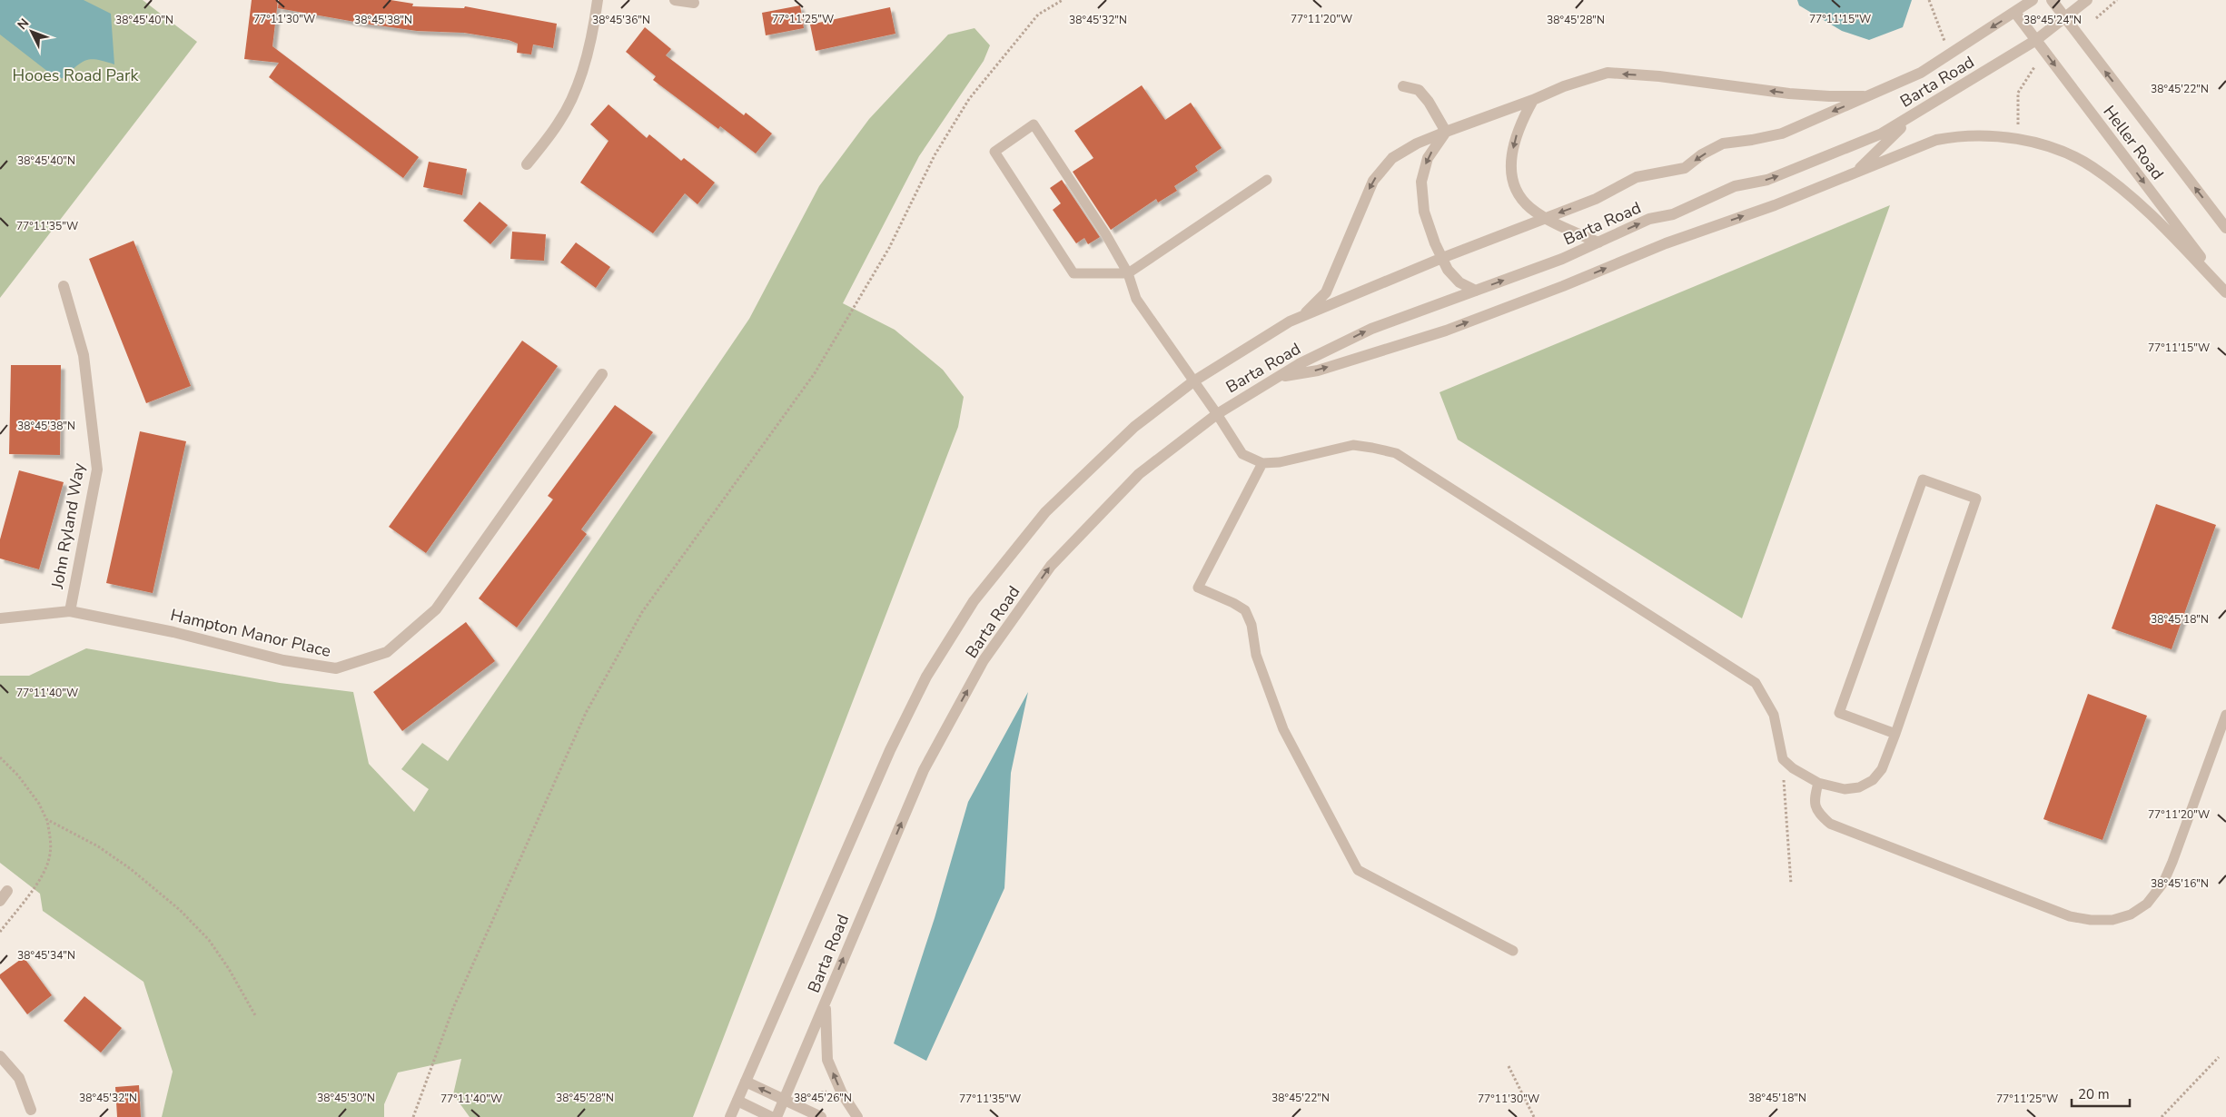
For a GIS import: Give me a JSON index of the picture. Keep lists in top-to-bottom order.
{
  "streets": {
    "street": [
      "Barta Road",
      "Heller Road",
      "John Ryland Way",
      "Hampton Manor Place"
    ]
  },
  "crossings": [
    ["Barta Road", "Heller Road"],
    ["John Ryland Way", "Hampton Manor Place"]
  ],
  "parks": ["Hooes Road Park"],
  "scale_bar": "20 m",
  "north": "top left",
  "coordinates": [
    "77°11'30\"W",
    "77°11'25\"W",
    "77°11'20\"W",
    "77°11'15\"W",
    "38°45'40\"N",
    "38°45'38\"N",
    "38°45'36\"N",
    "38°45'32\"N",
    "38°45'28\"N",
    "38°45'24\"N",
    "38°45'22\"N",
    "77°11'35\"W",
    "38°45'18\"N",
    "77°11'40\"W",
    "38°45'16\"N",
    "38°45'34\"N",
    "38°45'30\"N",
    "38°45'26\"N"
  ]
}
